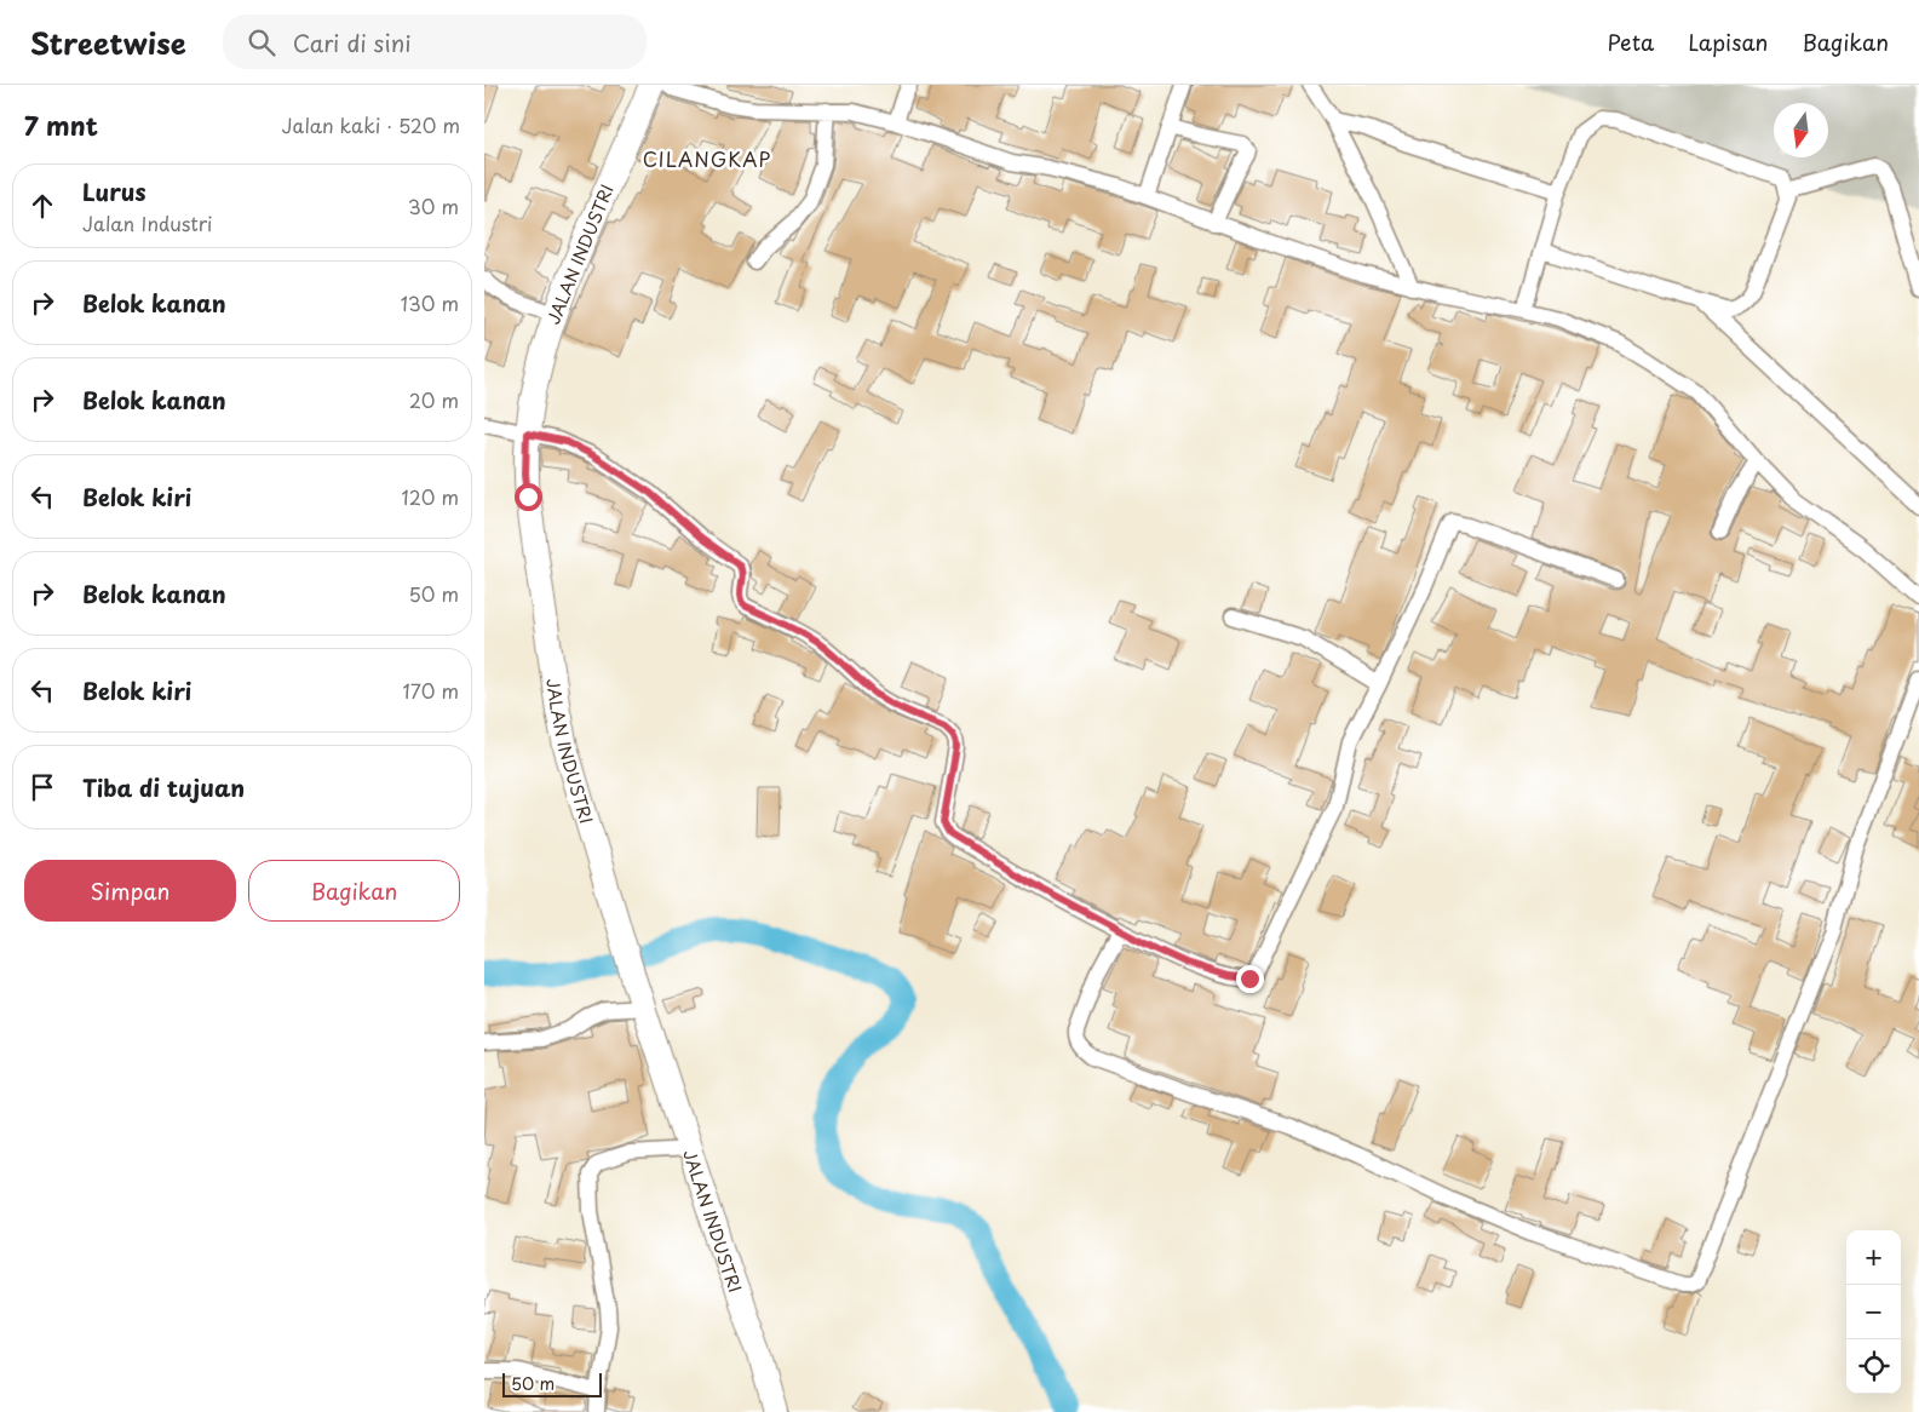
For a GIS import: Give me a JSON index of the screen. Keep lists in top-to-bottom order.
{
  "streets": {
    "main road": ["JALAN INDUSTRI"]
  },
  "districts": ["CILANGKAP"],
  "scale_bar": "50 m",
  "north": "bottom",
  "page": {
    "header": "Streetwise",
    "search": "Cari di sini",
    "nav": ["Peta", "Lapisan", "Bagikan"],
    "heading": ["7 mnt", "Jalan kaki · 520 m"],
    "list": [
      ["Lurus", "Jalan Industri", "30 m"],
      ["Belok kanan", "130 m"],
      ["Belok kanan", "20 m"],
      ["Belok kiri", "120 m"],
      ["Belok kanan", "50 m"],
      ["Belok kiri", "170 m"],
      "Tiba di tujuan"
    ],
    "buttons": ["Simpan", "Bagikan"],
    "map_buttons": ["+", "−"],
    "scale": "50 m"
  }
}
